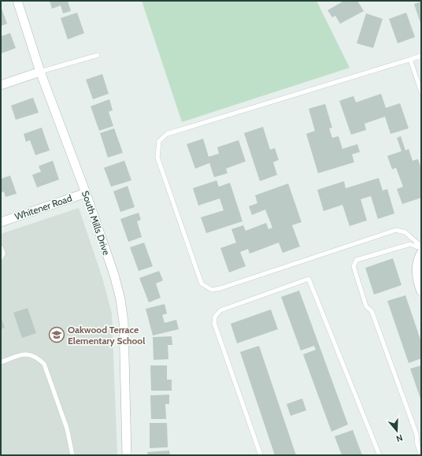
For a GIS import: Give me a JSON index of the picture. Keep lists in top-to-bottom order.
{
  "streets": {
    "street": ["Whitener Road", "South Mills Drive"]
  },
  "crossings": [
    ["Whitener Road", "South Mills Drive"]
  ],
  "places": {
    "school or university": ["Oakwood Terrace Elementary School"]
  },
  "north": "bottom"
}
